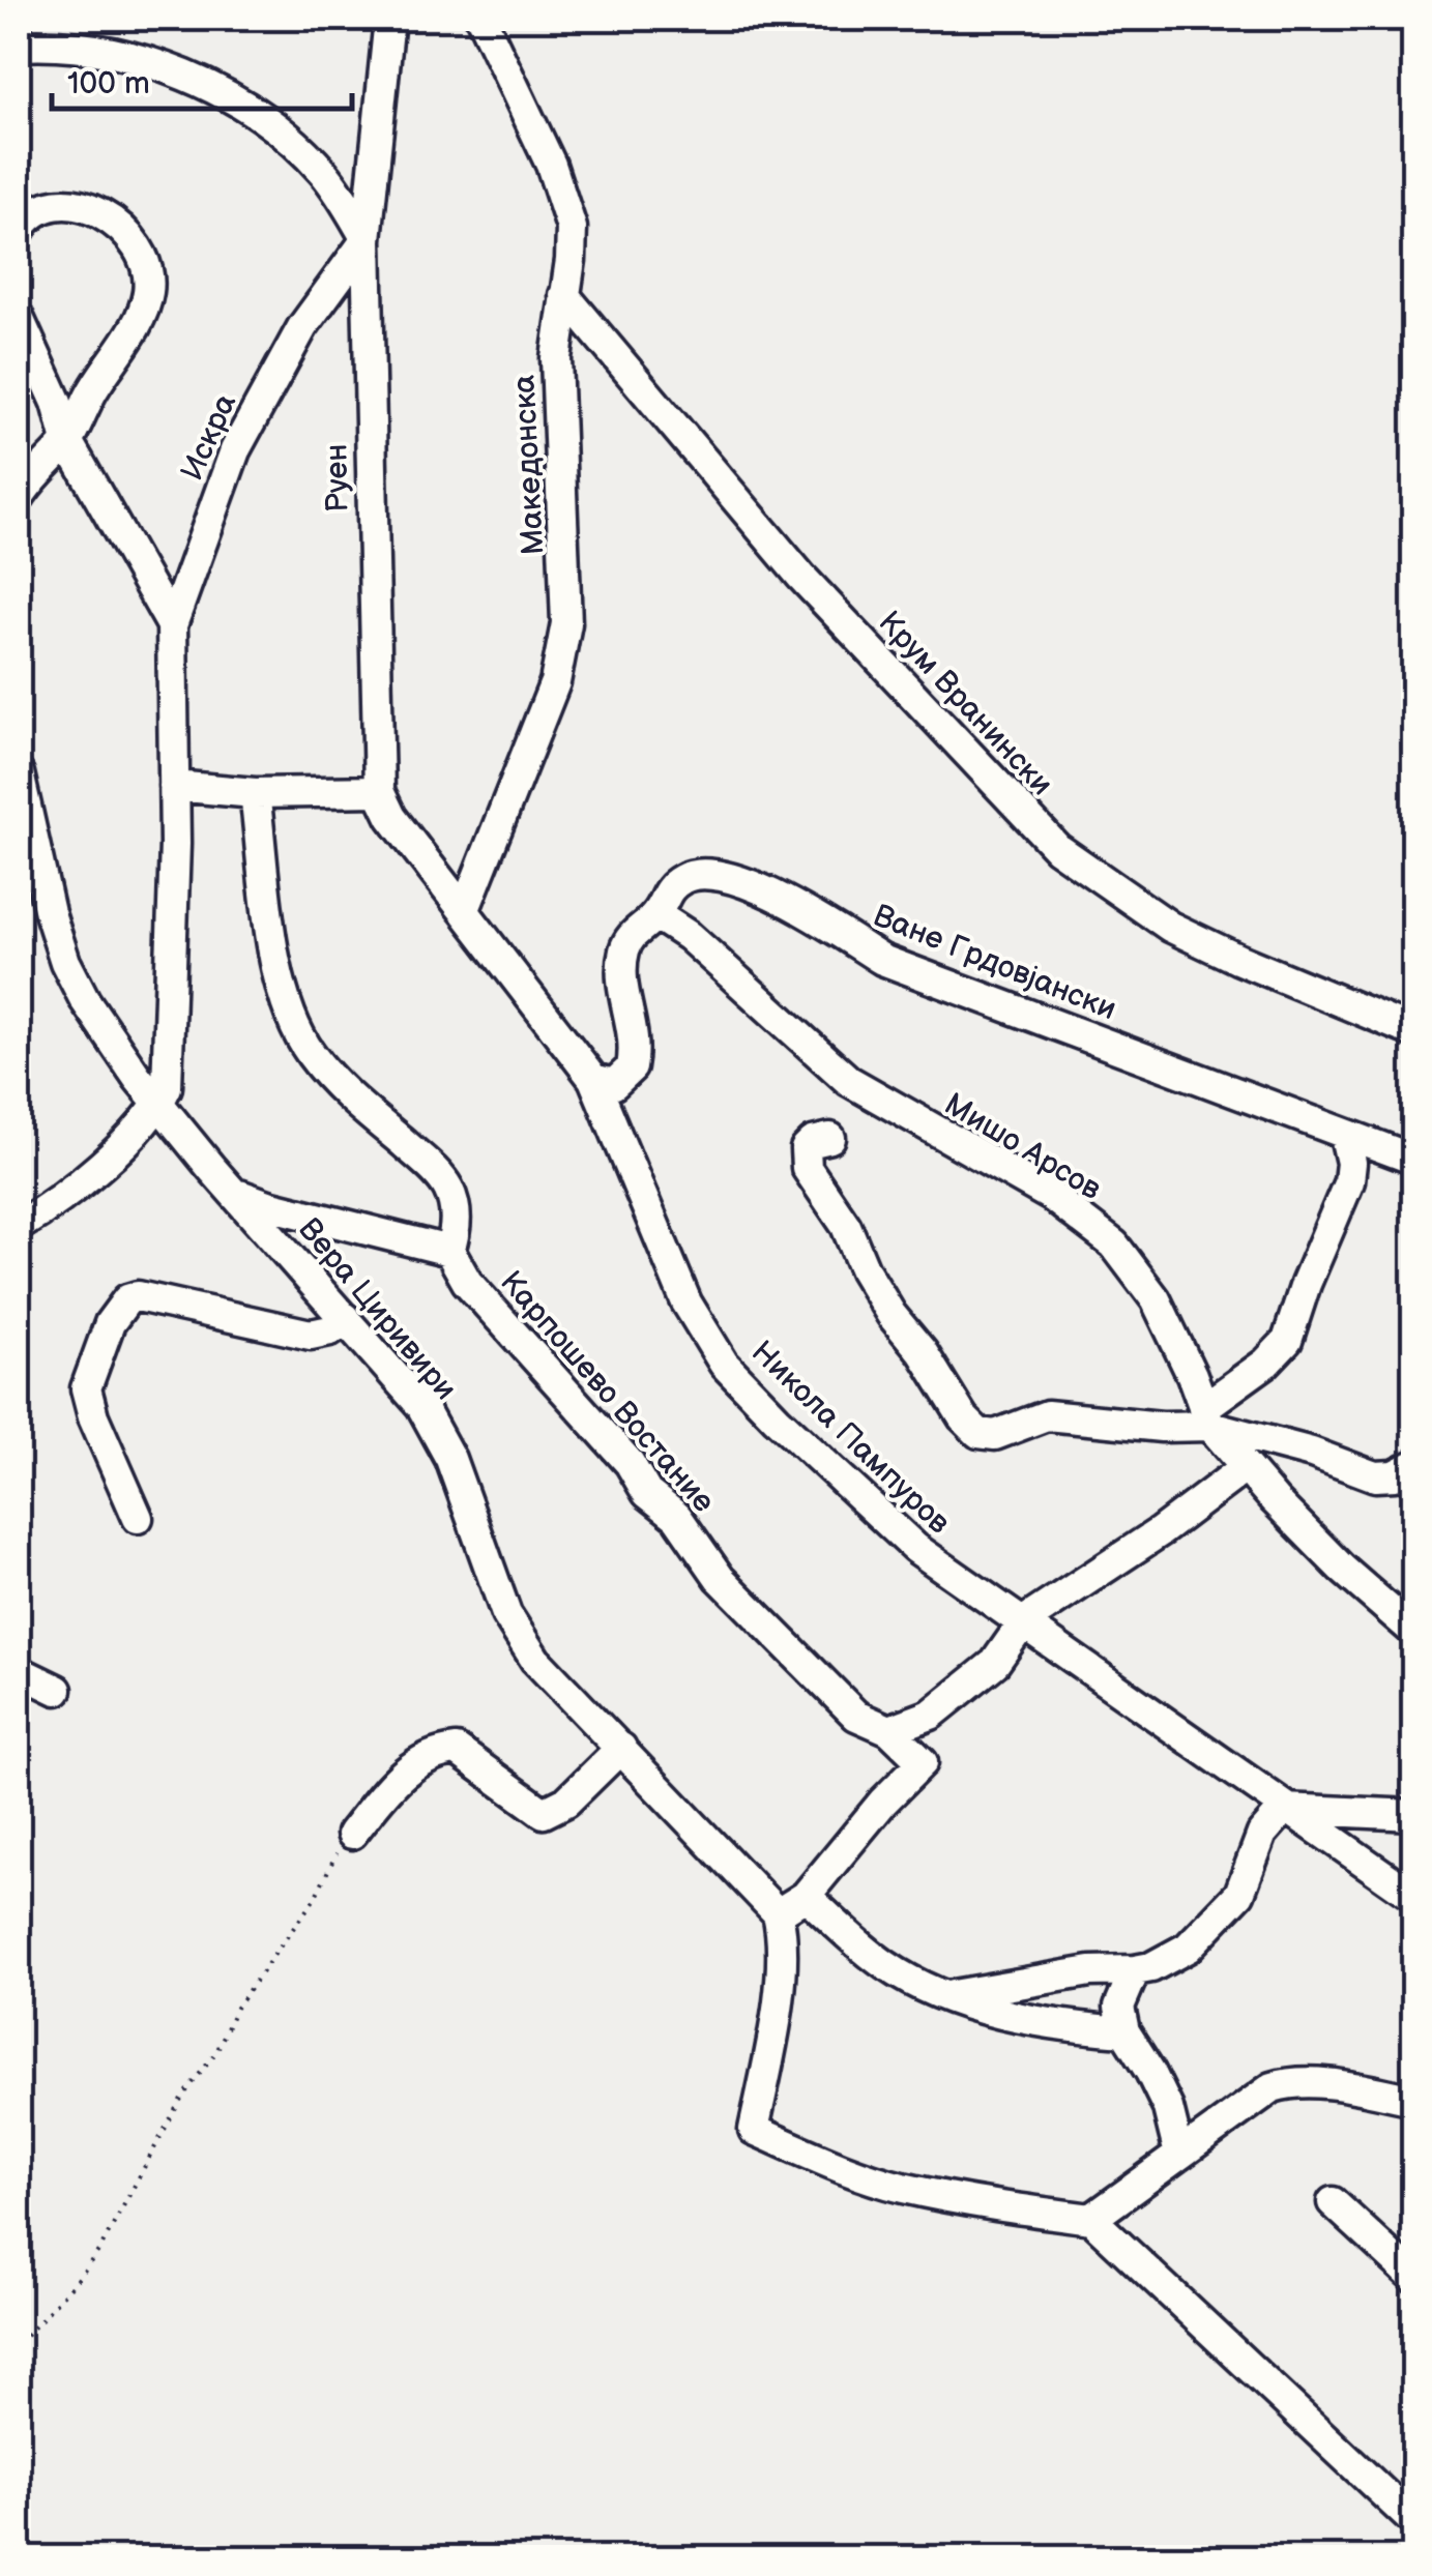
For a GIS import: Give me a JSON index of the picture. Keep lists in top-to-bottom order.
{
  "streets": {
    "street": [
      "Искра",
      "Македонска",
      "Руен",
      "Крум Вранински",
      "Ване Грдовјански",
      "Мишо Арсов",
      "Вера Циривири",
      "Карпошево Востание",
      "Никола Пампуров"
    ]
  },
  "crossings": [
    ["Искра", "Руен"],
    ["Искра", "Вера Циривири"],
    ["Македонска", "Крум Вранински"],
    ["Македонска", "Никола Пампуров"],
    ["Ване Грдовјански", "Мишо Арсов"],
    ["Ване Грдовјански", "Никола Пампуров"]
  ],
  "scale_bar": "100 m"
}
